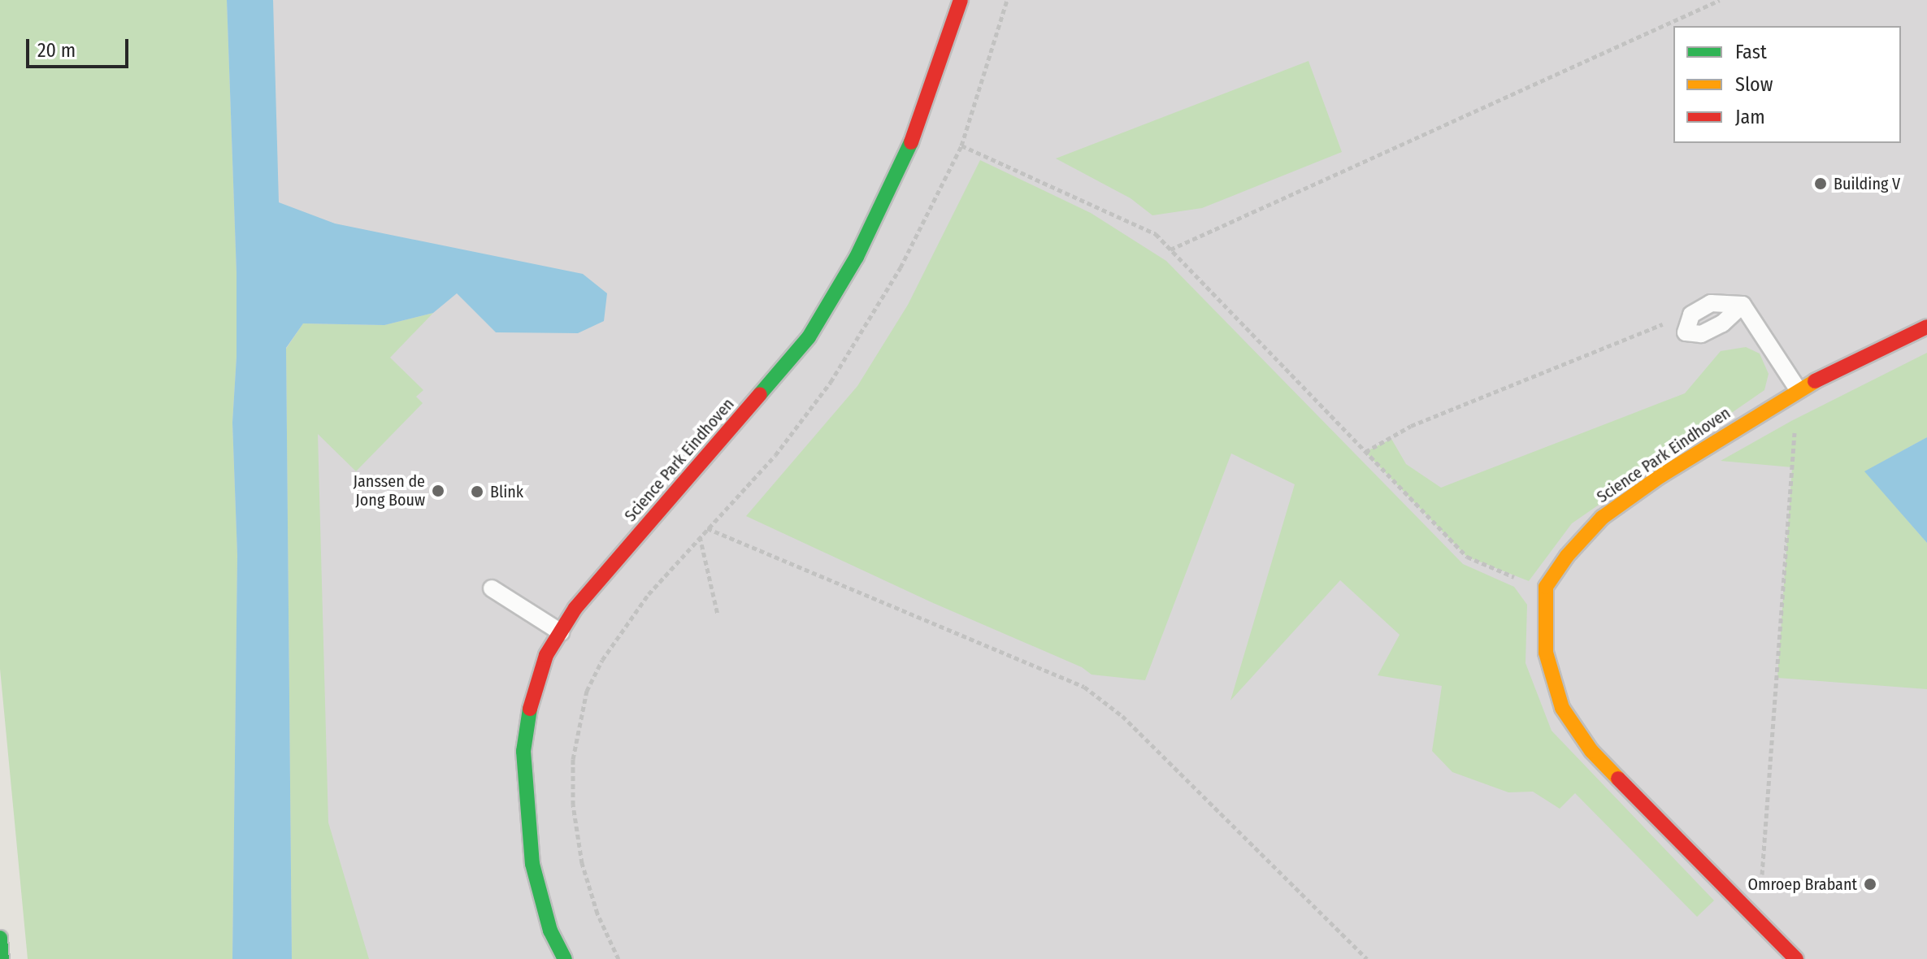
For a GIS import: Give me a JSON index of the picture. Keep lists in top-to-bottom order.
{
  "streets": {
    "main road": ["Science Park Eindhoven"]
  },
  "places": [
    "Building V",
    "Janssen de Jong Bouw",
    "Blink",
    "Omroep Brabant"
  ],
  "legend": ["Fast", "Slow", "Jam"],
  "scale_bar": "20 m"
}
